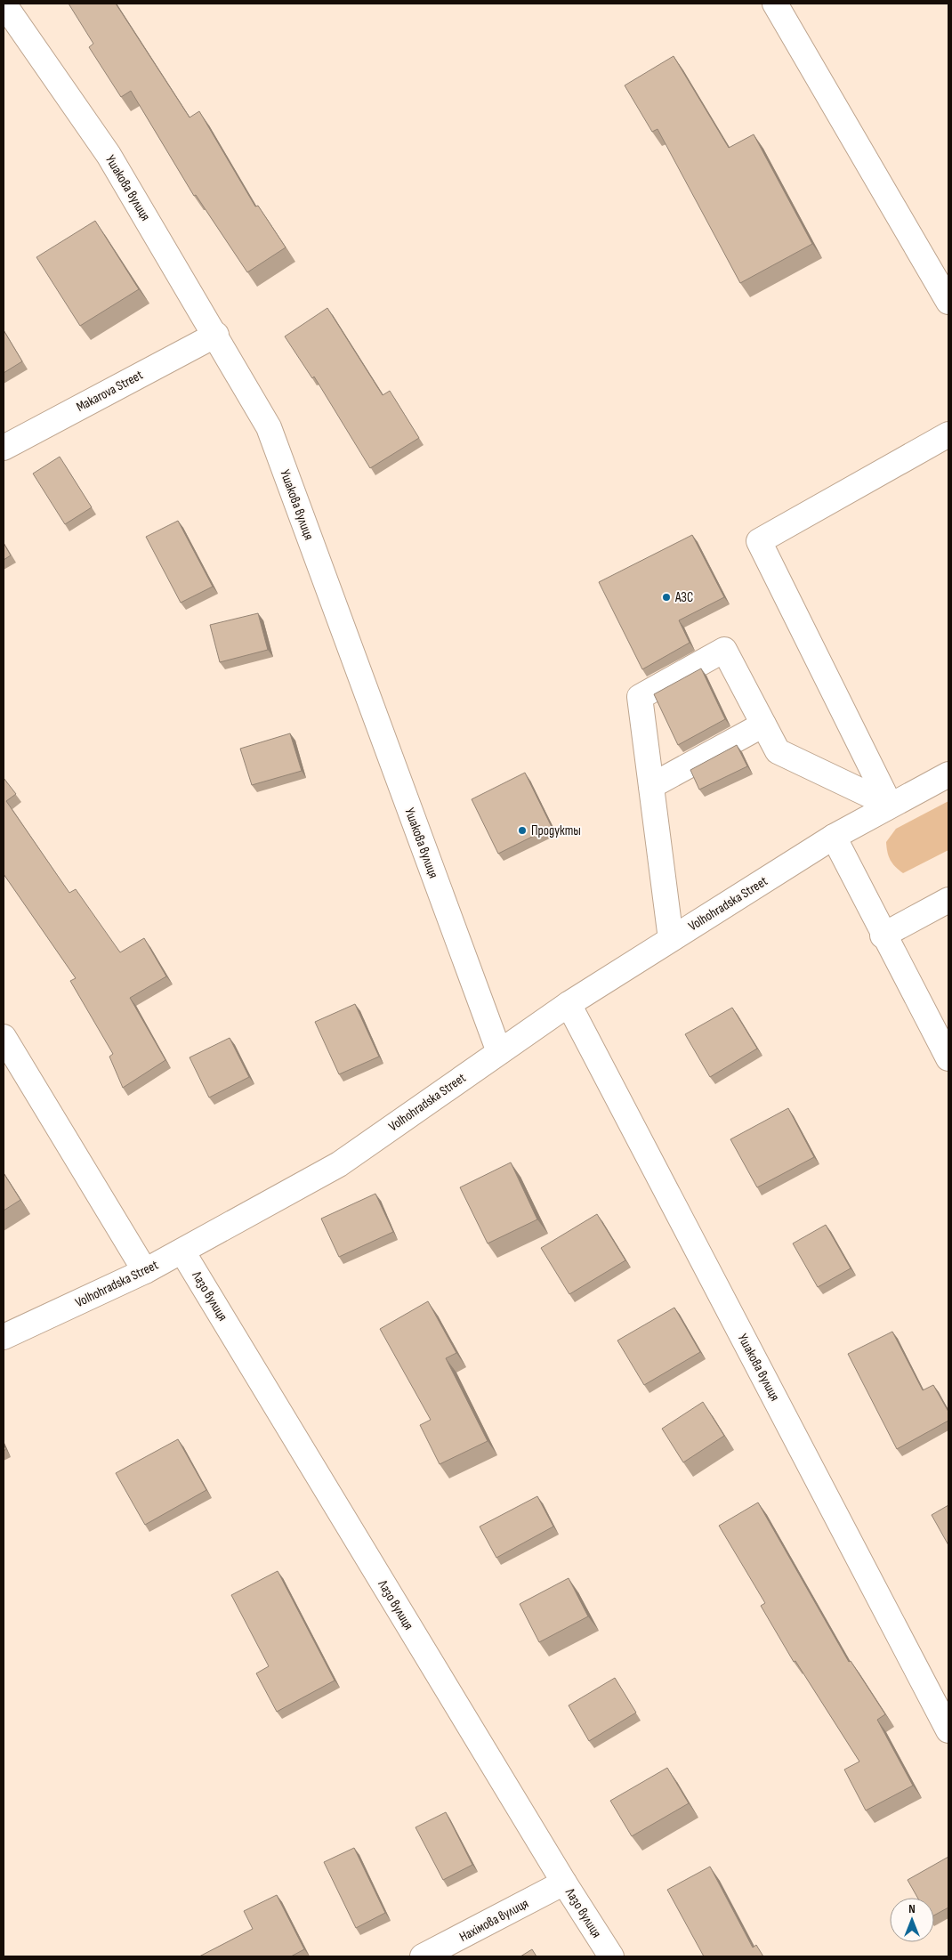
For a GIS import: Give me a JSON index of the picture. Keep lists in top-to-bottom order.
{
  "streets": {
    "street": [
      "Ушакова вулиця",
      "Makarova Street",
      "Volhohradska Street",
      "Лазо вулиця",
      "Нахімова вулиця"
    ]
  },
  "crossings": [
    ["Ушакова вулиця", "Makarova Street"],
    ["Ушакова вулиця", "Volhohradska Street"],
    ["Volhohradska Street", "Лазо вулиця"],
    ["Лазо вулиця", "Нахімова вулиця"]
  ],
  "places": ["АЗС", "Продукты"],
  "north": "top"
}
